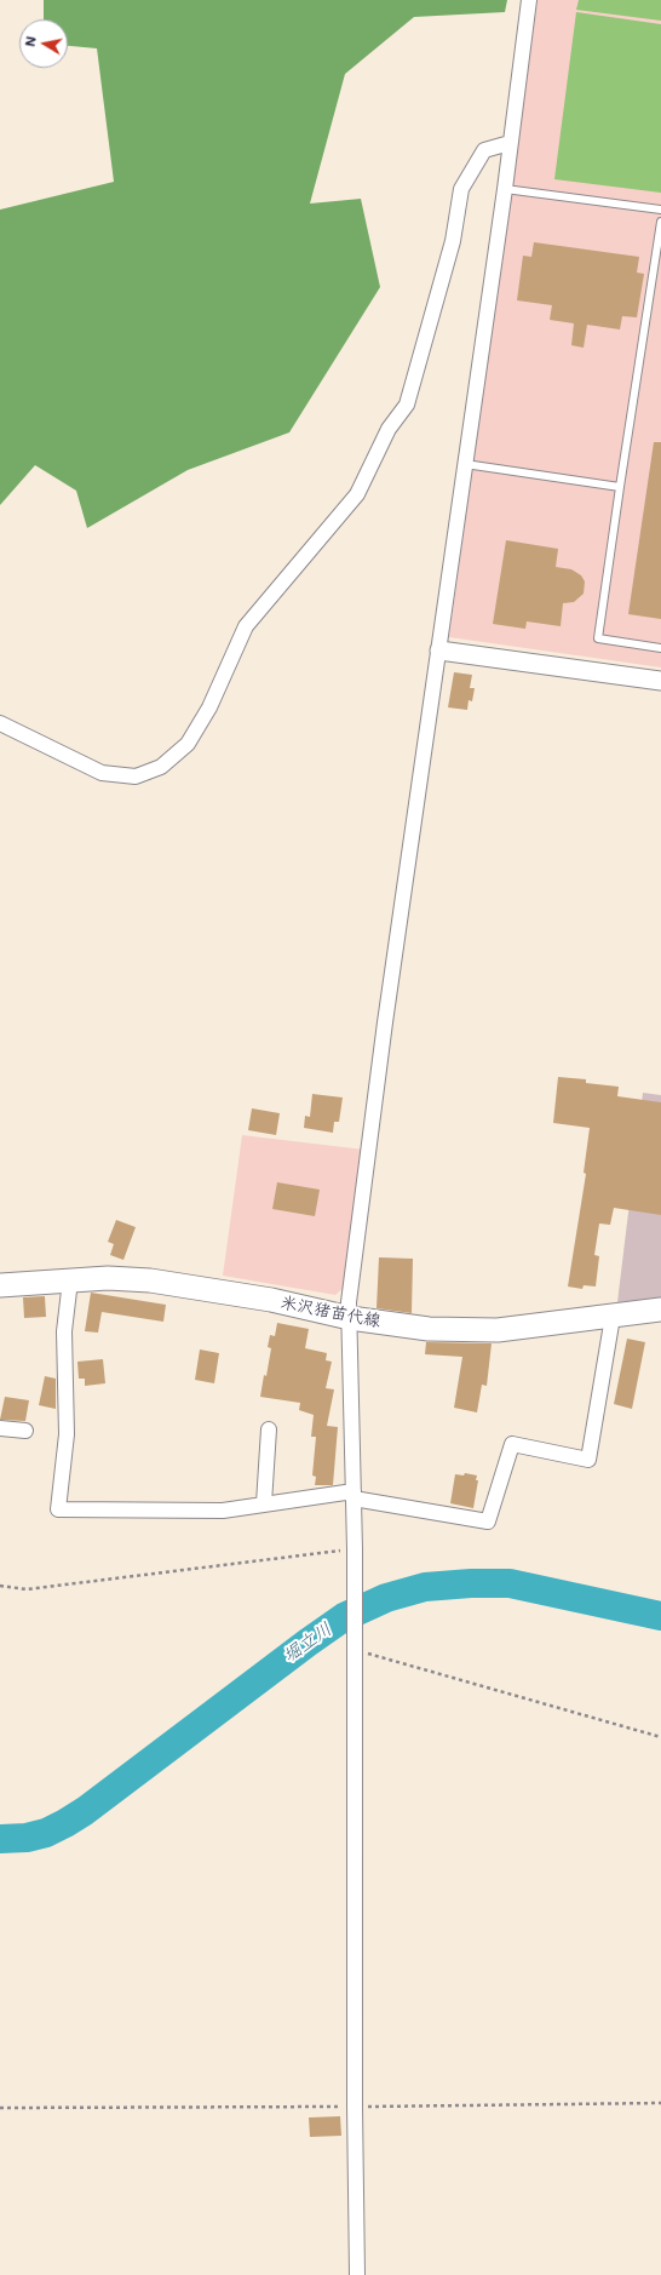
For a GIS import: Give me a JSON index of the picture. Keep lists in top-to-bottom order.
{
  "streets": {
    "main road": ["米沢猪苗代線"]
  },
  "water": ["堀立川"],
  "north": "left"
}
